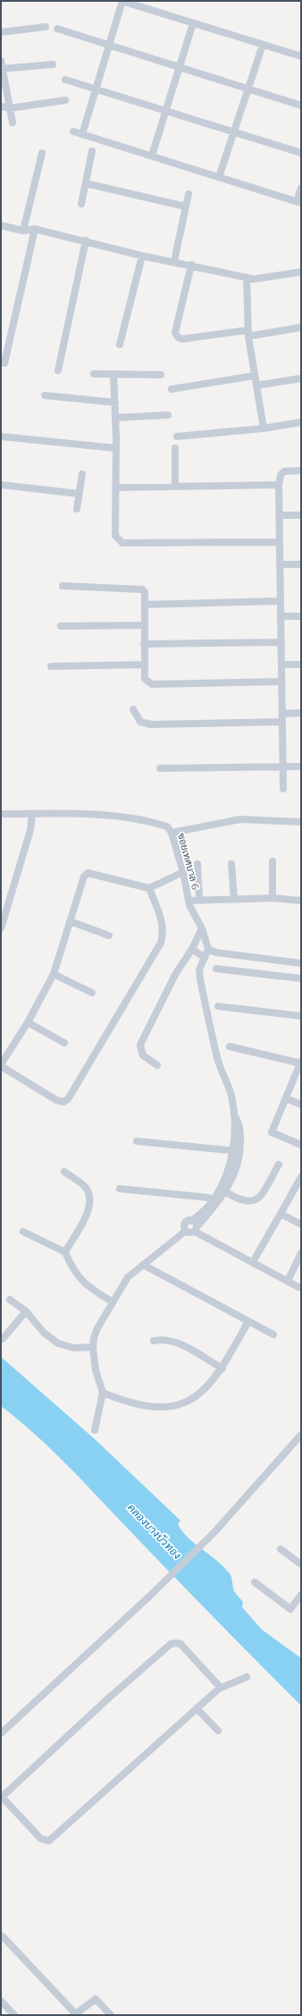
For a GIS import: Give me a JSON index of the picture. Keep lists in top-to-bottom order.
{
  "streets": {
    "street": ["ซอยเทศบาล 6"]
  },
  "water": ["คลองบางบัวทอง"]
}
